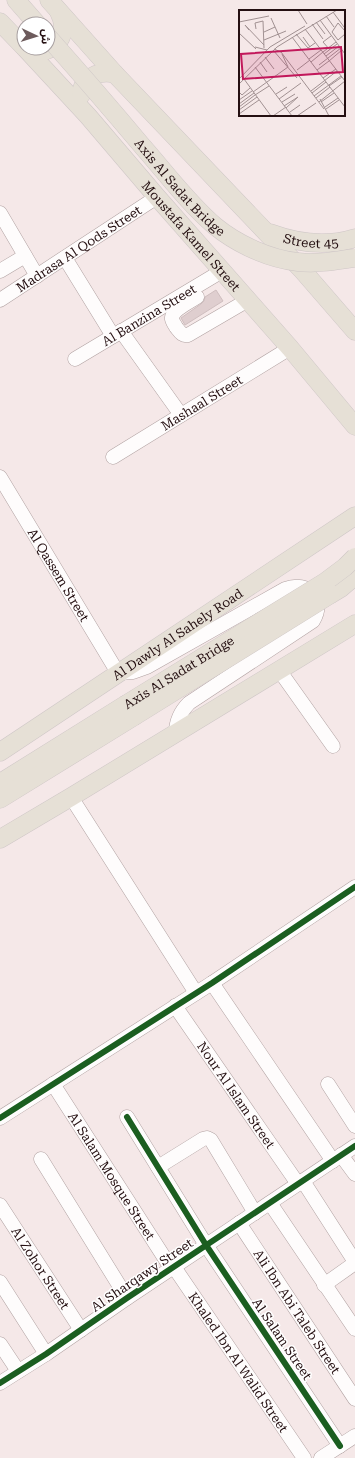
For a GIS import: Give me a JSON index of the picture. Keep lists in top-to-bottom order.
{
  "streets": {
    "main road": [
      "Axis Al Sadat Bridge",
      "Moustafa Kamel Street",
      "Street 45",
      "Al Dawly Al Sahely Road"
    ],
    "street": [
      "Madrasa Al Qods Street",
      "Al Banzina Street",
      "Mashaal Street",
      "Al Qassem Street",
      "Nour Al Islam Street",
      "Al Salam Mosque Street",
      "Al Zohor Street",
      "Al Sharqawy Street",
      "Ali Ibn Abi Taleb Street",
      "Al Salam Street",
      "Khaled Ibn Al Walid Street"
    ]
  },
  "crossings": [
    ["Moustafa Kamel Street", "Madrasa Al Qods Street"],
    ["Moustafa Kamel Street", "Al Banzina Street"],
    ["Moustafa Kamel Street", "Mashaal Street"],
    ["Al Qassem Street", "Al Dawly Al Sahely Road"],
    ["Nour Al Islam Street", "Al Sharqawy Street"],
    ["Al Salam Mosque Street", "Al Sharqawy Street"],
    ["Al Salam Mosque Street", "Khaled Ibn Al Walid Street"],
    ["Al Zohor Street", "Al Sharqawy Street"],
    ["Al Sharqawy Street", "Ali Ibn Abi Taleb Street"],
    ["Al Sharqawy Street", "Al Salam Street"],
    ["Al Sharqawy Street", "Khaled Ibn Al Walid Street"]
  ],
  "north": "right"
}
